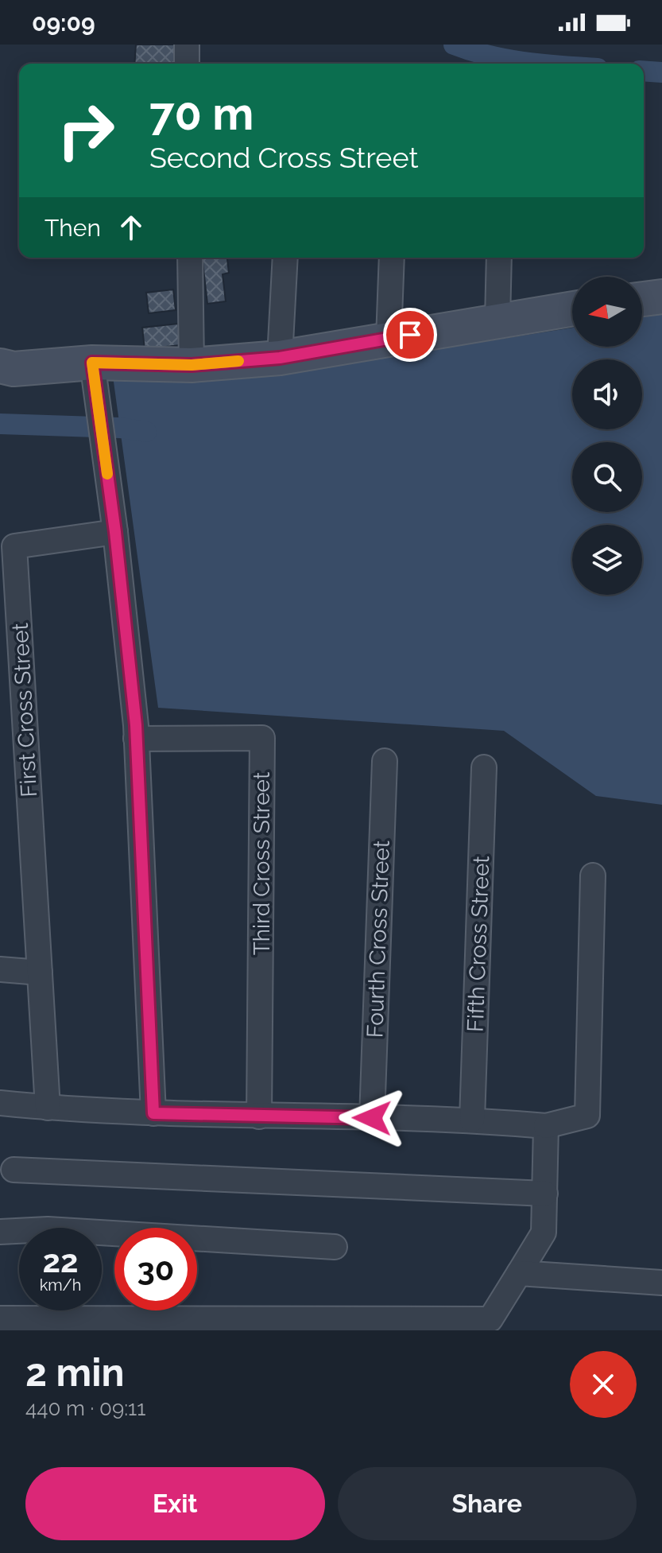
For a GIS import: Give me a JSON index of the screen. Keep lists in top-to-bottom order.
{
  "streets": {
    "street": [
      "First Cross Street",
      "Third Cross Street",
      "Fourth Cross Street",
      "Fifth Cross Street"
    ]
  },
  "north": "left",
  "page": {
    "status": "09:09",
    "turn": ["70 m", "Second Cross Street"],
    "then": "Then",
    "speed": "22 km/h",
    "limit": "30",
    "heading": ["2 min", "440 m · 09:11"],
    "buttons": ["Exit", "Share"]
  }
}
